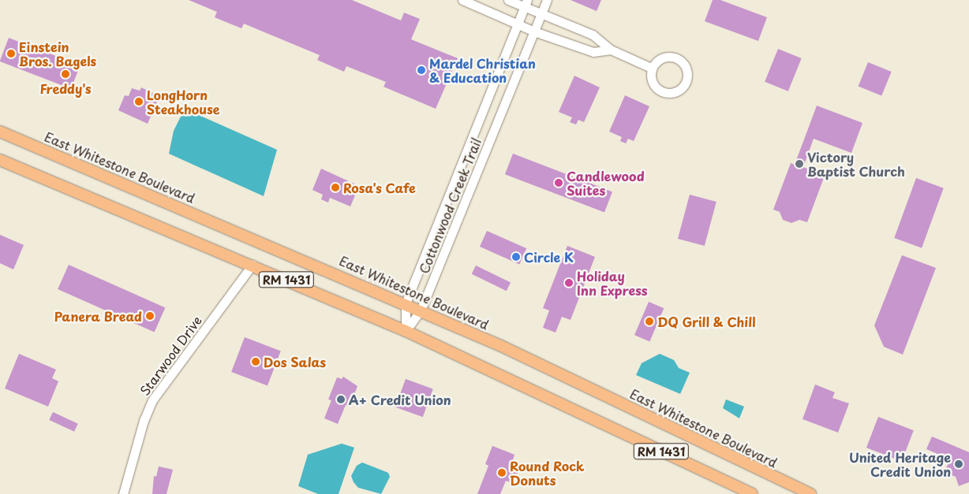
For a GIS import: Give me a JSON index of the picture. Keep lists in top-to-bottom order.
{
  "streets": {
    "main road": ["East Whitestone Boulevard", "RM 1431"],
    "street": ["Cottonwood Creek Trail", "Starwood Drive"]
  },
  "crossings": [
    ["East Whitestone Boulevard", "Cottonwood Creek Trail"],
    ["Cottonwood Creek Trail", "RM 1431"],
    ["RM 1431", "Starwood Drive"]
  ],
  "places": [
    "Einstein Bros. Bagels",
    "Mardel Christian & Education",
    "Freddy's",
    "LongHorn Steakhouse",
    "Victory Baptist Church",
    "Candlewood Suites",
    "Rosa's Cafe",
    "Circle K",
    "Holiday Inn Express",
    "Panera Bread",
    "DQ Grill & Chill",
    "Dos Salas",
    "A+ Credit Union",
    "United Heritage Credit Union",
    "Round Rock Donuts"
  ]
}
